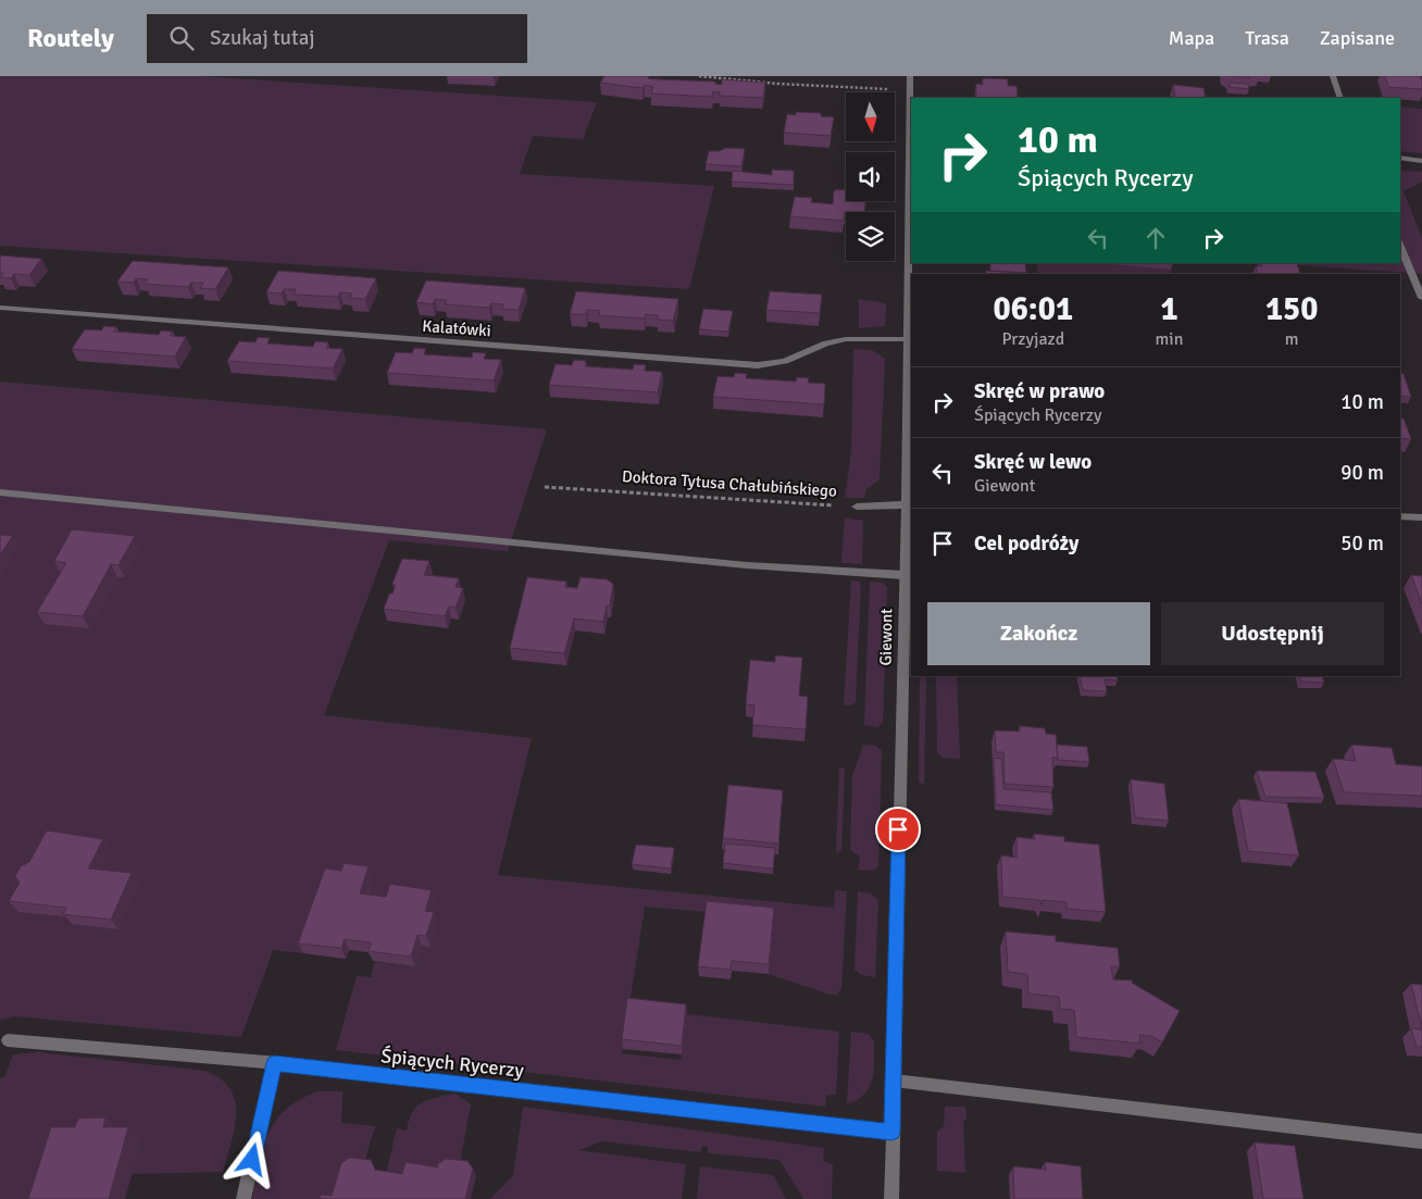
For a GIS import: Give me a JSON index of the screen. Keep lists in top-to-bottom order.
{
  "streets": {
    "street": [
      "Kalatówki",
      "Doktora Tytusa Chałubińskiego",
      "Giewont",
      "Śpiących Rycerzy"
    ]
  },
  "crossings": [
    ["Kalatówki", "Giewont"],
    ["Doktora Tytusa Chałubińskiego", "Giewont"],
    ["Giewont", "Śpiących Rycerzy"]
  ],
  "north": "bottom",
  "page": {
    "header": "Routely",
    "search": "Szukaj tutaj",
    "nav": ["Mapa", "Trasa", "Zapisane"],
    "turn": ["10 m", "Śpiących Rycerzy"],
    "eta": [
      "06:01",
      "Przyjazd",
      "1",
      "min",
      "150",
      "m"
    ],
    "list": [
      {
        "name": "Skręć w prawo",
        "note": "Śpiących Rycerzy",
        "value": "10 m"
      },
      {
        "name": "Skręć w lewo",
        "note": "Giewont",
        "value": "90 m"
      },
      {
        "name": "Cel podróży",
        "value": "50 m"
      }
    ],
    "buttons": ["Zakończ", "Udostępnij"]
  }
}
